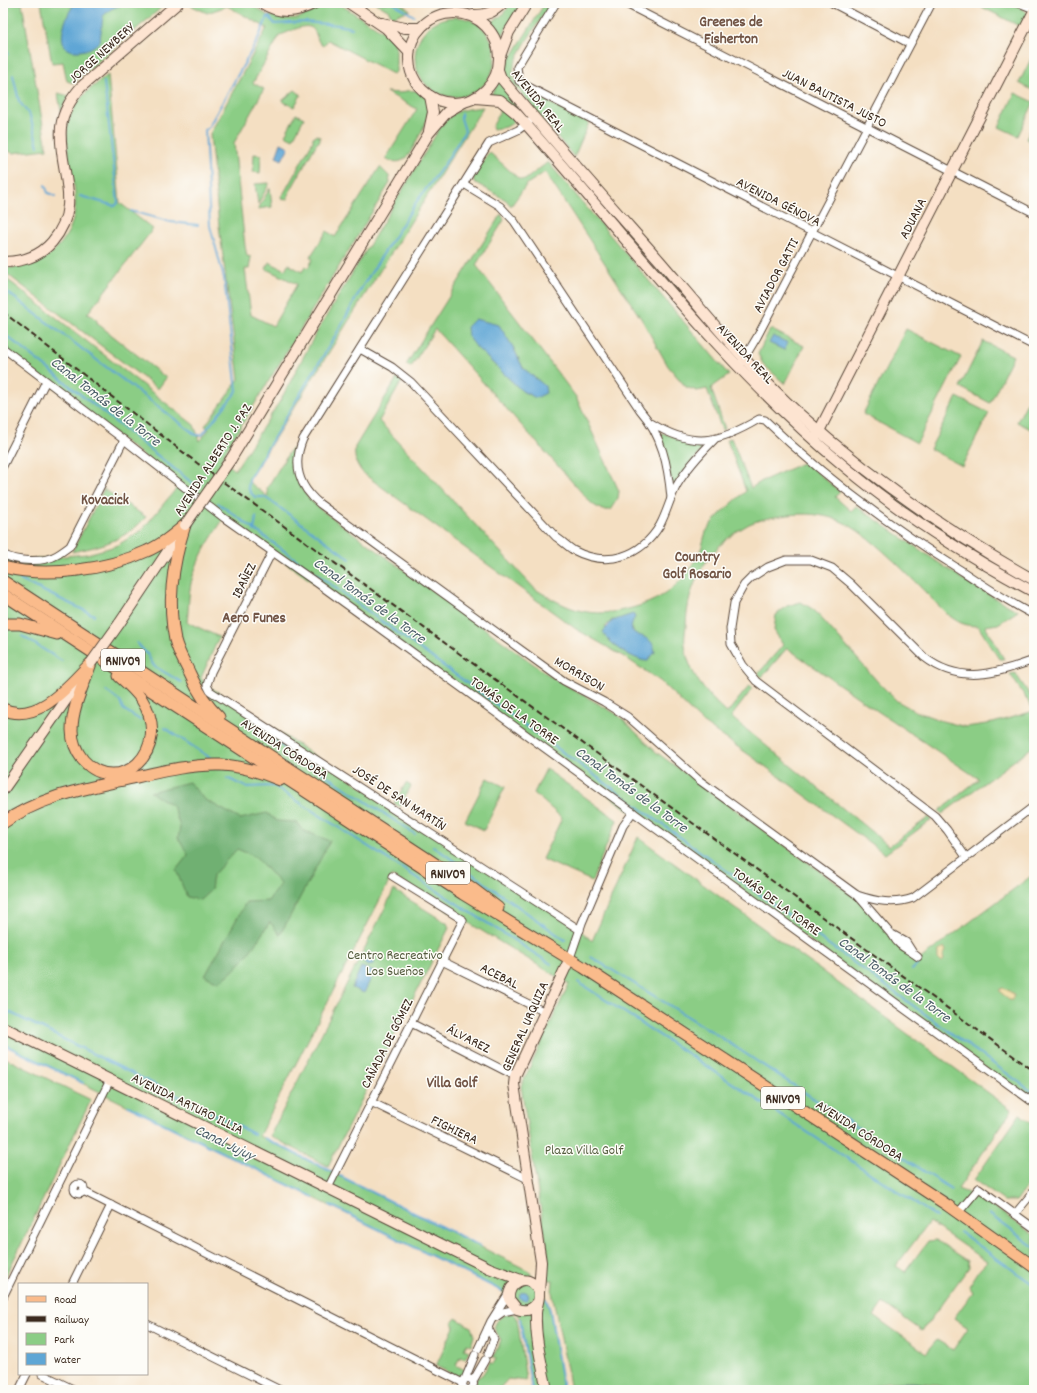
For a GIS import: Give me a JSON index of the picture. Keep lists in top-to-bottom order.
{
  "streets": {
    "main road": [
      "JORGE NEWBERY",
      "AVENIDA REAL",
      "ADUANA",
      "AVENIDA ALBERTO J. PAZ",
      "RN1V09",
      "AVENIDA CÓRDOBA",
      "GENERAL URQUIZA",
      "AVENIDA ARTURO ILLIA"
    ],
    "street": [
      "JUAN BAUTISTA JUSTO",
      "AVENIDA GÉNOVA",
      "AVIADOR GATTI",
      "IBAÑEZ",
      "MORRISON",
      "TOMÁS DE LA TORRE",
      "JOSÉ DE SAN MARTÍN",
      "ACEBAL",
      "ÁLVAREZ",
      "CAÑADA DE GÓMEZ",
      "FIGHIERA"
    ]
  },
  "crossings": [
    ["JUAN BAUTISTA JUSTO", "ADUANA"],
    ["JUAN BAUTISTA JUSTO", "AVIADOR GATTI"],
    ["AVENIDA REAL", "ADUANA"],
    ["AVENIDA REAL", "AVIADOR GATTI"],
    ["AVENIDA REAL", "AVENIDA ALBERTO J. PAZ"],
    ["AVENIDA GÉNOVA", "ADUANA"],
    ["AVENIDA GÉNOVA", "AVIADOR GATTI"],
    ["IBAÑEZ", "TOMÁS DE LA TORRE"],
    ["IBAÑEZ", "JOSÉ DE SAN MARTÍN"],
    ["TOMÁS DE LA TORRE", "GENERAL URQUIZA"],
    ["AVENIDA CÓRDOBA", "GENERAL URQUIZA"],
    ["JOSÉ DE SAN MARTÍN", "GENERAL URQUIZA"],
    ["ACEBAL", "GENERAL URQUIZA"],
    ["ACEBAL", "CAÑADA DE GÓMEZ"],
    ["GENERAL URQUIZA", "ÁLVAREZ"],
    ["GENERAL URQUIZA", "AVENIDA ARTURO ILLIA"],
    ["GENERAL URQUIZA", "FIGHIERA"],
    ["ÁLVAREZ", "CAÑADA DE GÓMEZ"],
    ["CAÑADA DE GÓMEZ", "AVENIDA ARTURO ILLIA"],
    ["CAÑADA DE GÓMEZ", "FIGHIERA"]
  ],
  "districts": [
    "Greenes de Fisherton",
    "Kovacick",
    "Country Golf Rosario",
    "Aero Funes",
    "Villa Golf"
  ],
  "water": ["Canal Tomás de la Torre", "Canal Jujuy"],
  "parks": ["Centro Recreativo Los Sueños", "Plaza Villa Golf"],
  "legend": [
    "Road",
    "Railway",
    "Park",
    "Water"
  ]
}
